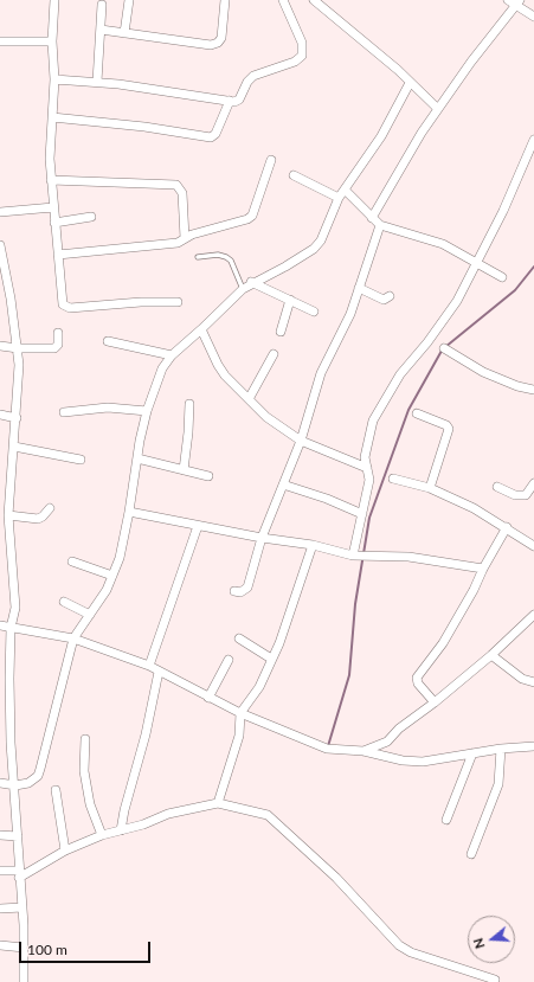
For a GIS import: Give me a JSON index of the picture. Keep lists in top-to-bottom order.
{
  "scale_bar": "100 m",
  "north": "left"
}
